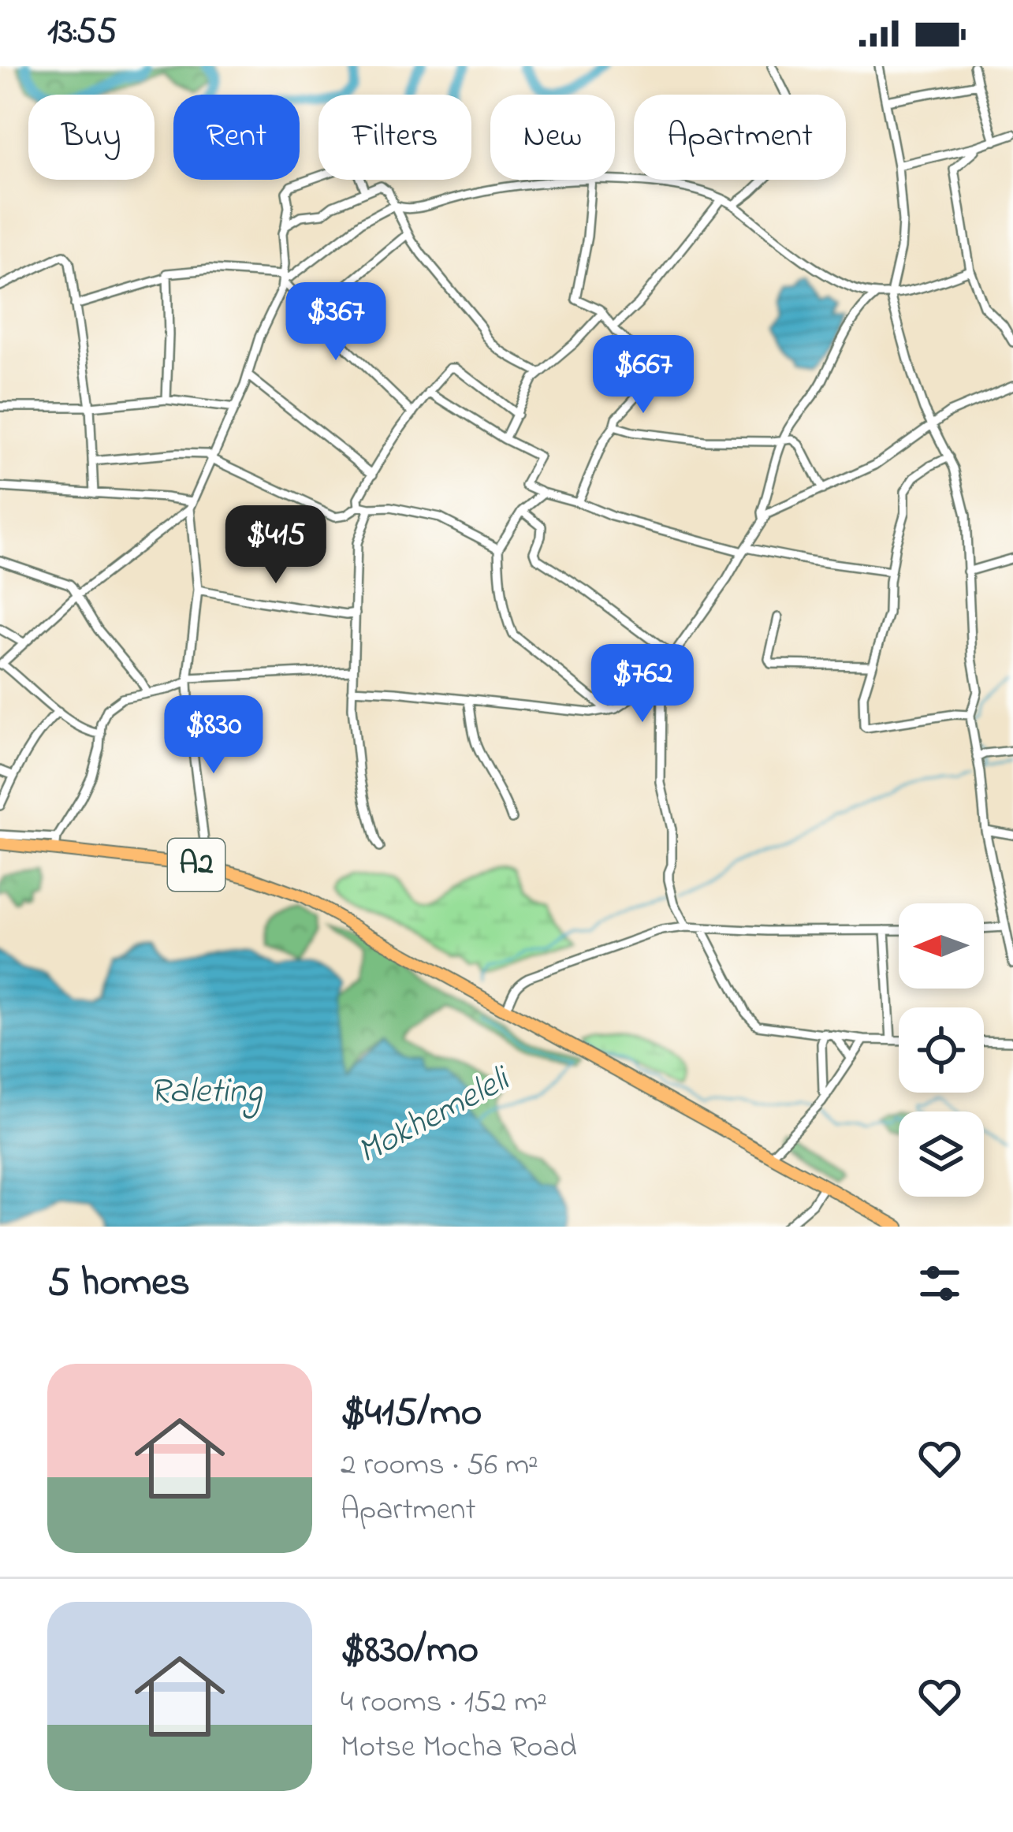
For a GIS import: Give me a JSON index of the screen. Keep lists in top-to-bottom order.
{
  "streets": {
    "main road": ["A2"]
  },
  "water": ["Raleting", "Mokhemeleli"],
  "north": "left",
  "page": {
    "status": "13:55",
    "chip": [
      "Buy",
      "Rent",
      "Filters",
      "New",
      "Apartment"
    ],
    "price": [
      "$367",
      "$667",
      "$415",
      "$762",
      "$830"
    ],
    "heading": "5 homes",
    "list": [
      {
        "name": "$415/mo",
        "note": "2 rooms · 56 m² · Apartment"
      },
      {
        "name": "$830/mo",
        "note": "4 rooms · 152 m² · Motse Mocha Road"
      }
    ]
  }
}
